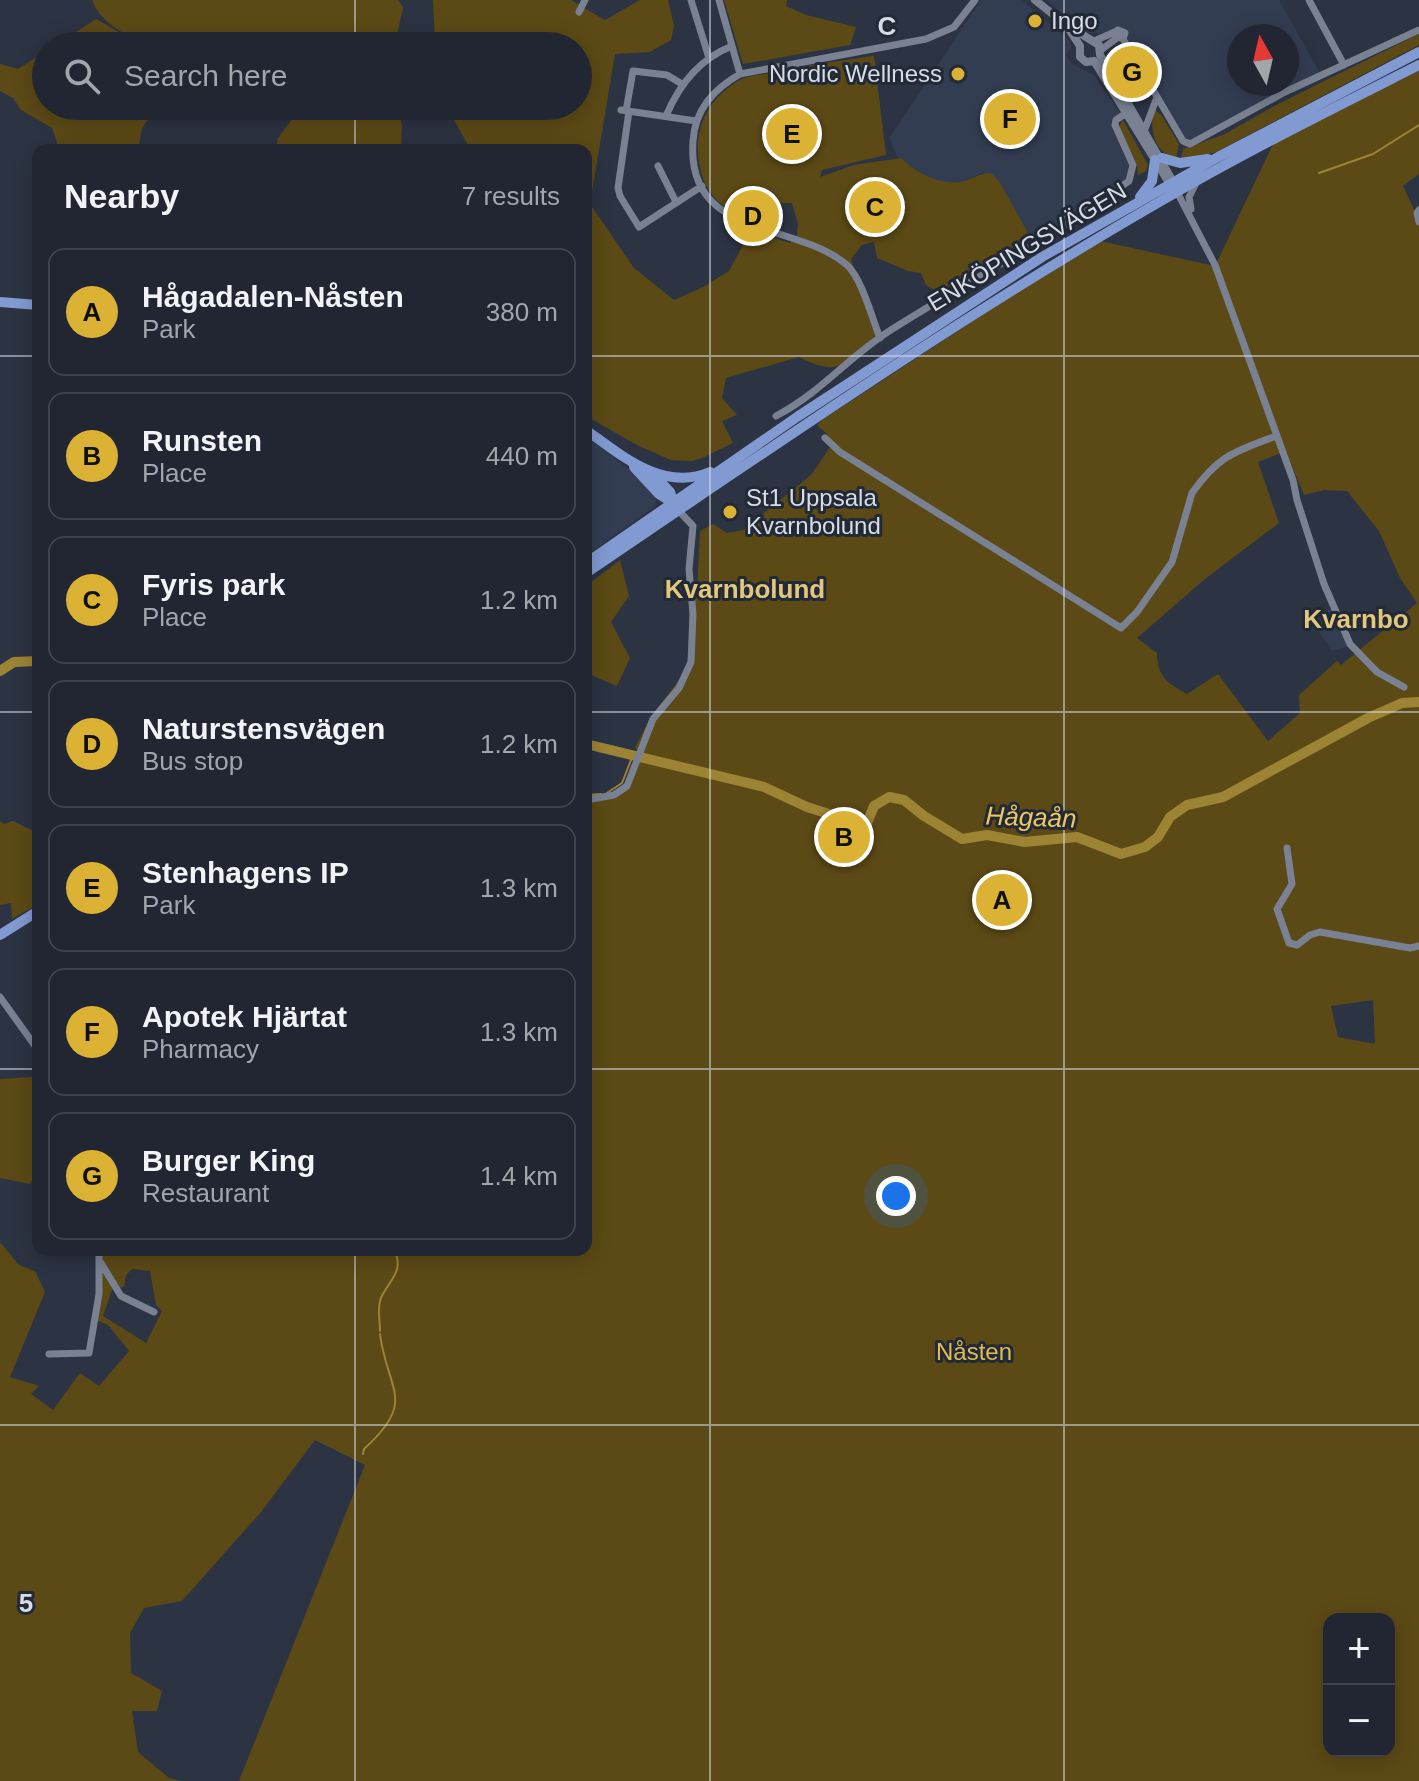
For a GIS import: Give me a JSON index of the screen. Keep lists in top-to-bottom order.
{
  "streets": {
    "main road": ["ENKÖPINGSVÄGEN"]
  },
  "districts": ["Kvarnbolund", "Kvarnbo"],
  "water": ["Hågaån"],
  "parks": ["Nåsten"],
  "places": ["Ingo", "Nordic Wellness", "St1 Uppsala Kvarnbolund"],
  "north": "top",
  "page": {
    "search": "Search here",
    "pins": [
      "G",
      "F",
      "E",
      "C",
      "D",
      "B",
      "A"
    ],
    "heading": ["Nearby", "7 results"],
    "list": [
      {
        "mark": "A",
        "name": "Hågadalen-Nåsten",
        "note": "Park",
        "value": "380 m"
      },
      {
        "mark": "B",
        "name": "Runsten",
        "note": "Place",
        "value": "440 m"
      },
      {
        "mark": "C",
        "name": "Fyris park",
        "note": "Place",
        "value": "1.2 km"
      },
      {
        "mark": "D",
        "name": "Naturstensvägen",
        "note": "Bus stop",
        "value": "1.2 km"
      },
      {
        "mark": "E",
        "name": "Stenhagens IP",
        "note": "Park",
        "value": "1.3 km"
      },
      {
        "mark": "F",
        "name": "Apotek Hjärtat",
        "note": "Pharmacy",
        "value": "1.3 km"
      },
      {
        "mark": "G",
        "name": "Burger King",
        "note": "Restaurant",
        "value": "1.4 km"
      }
    ],
    "map_buttons": ["+", "−"]
  },
  "grid": {
    "columns": ["C"],
    "rows": ["5"]
  }
}
